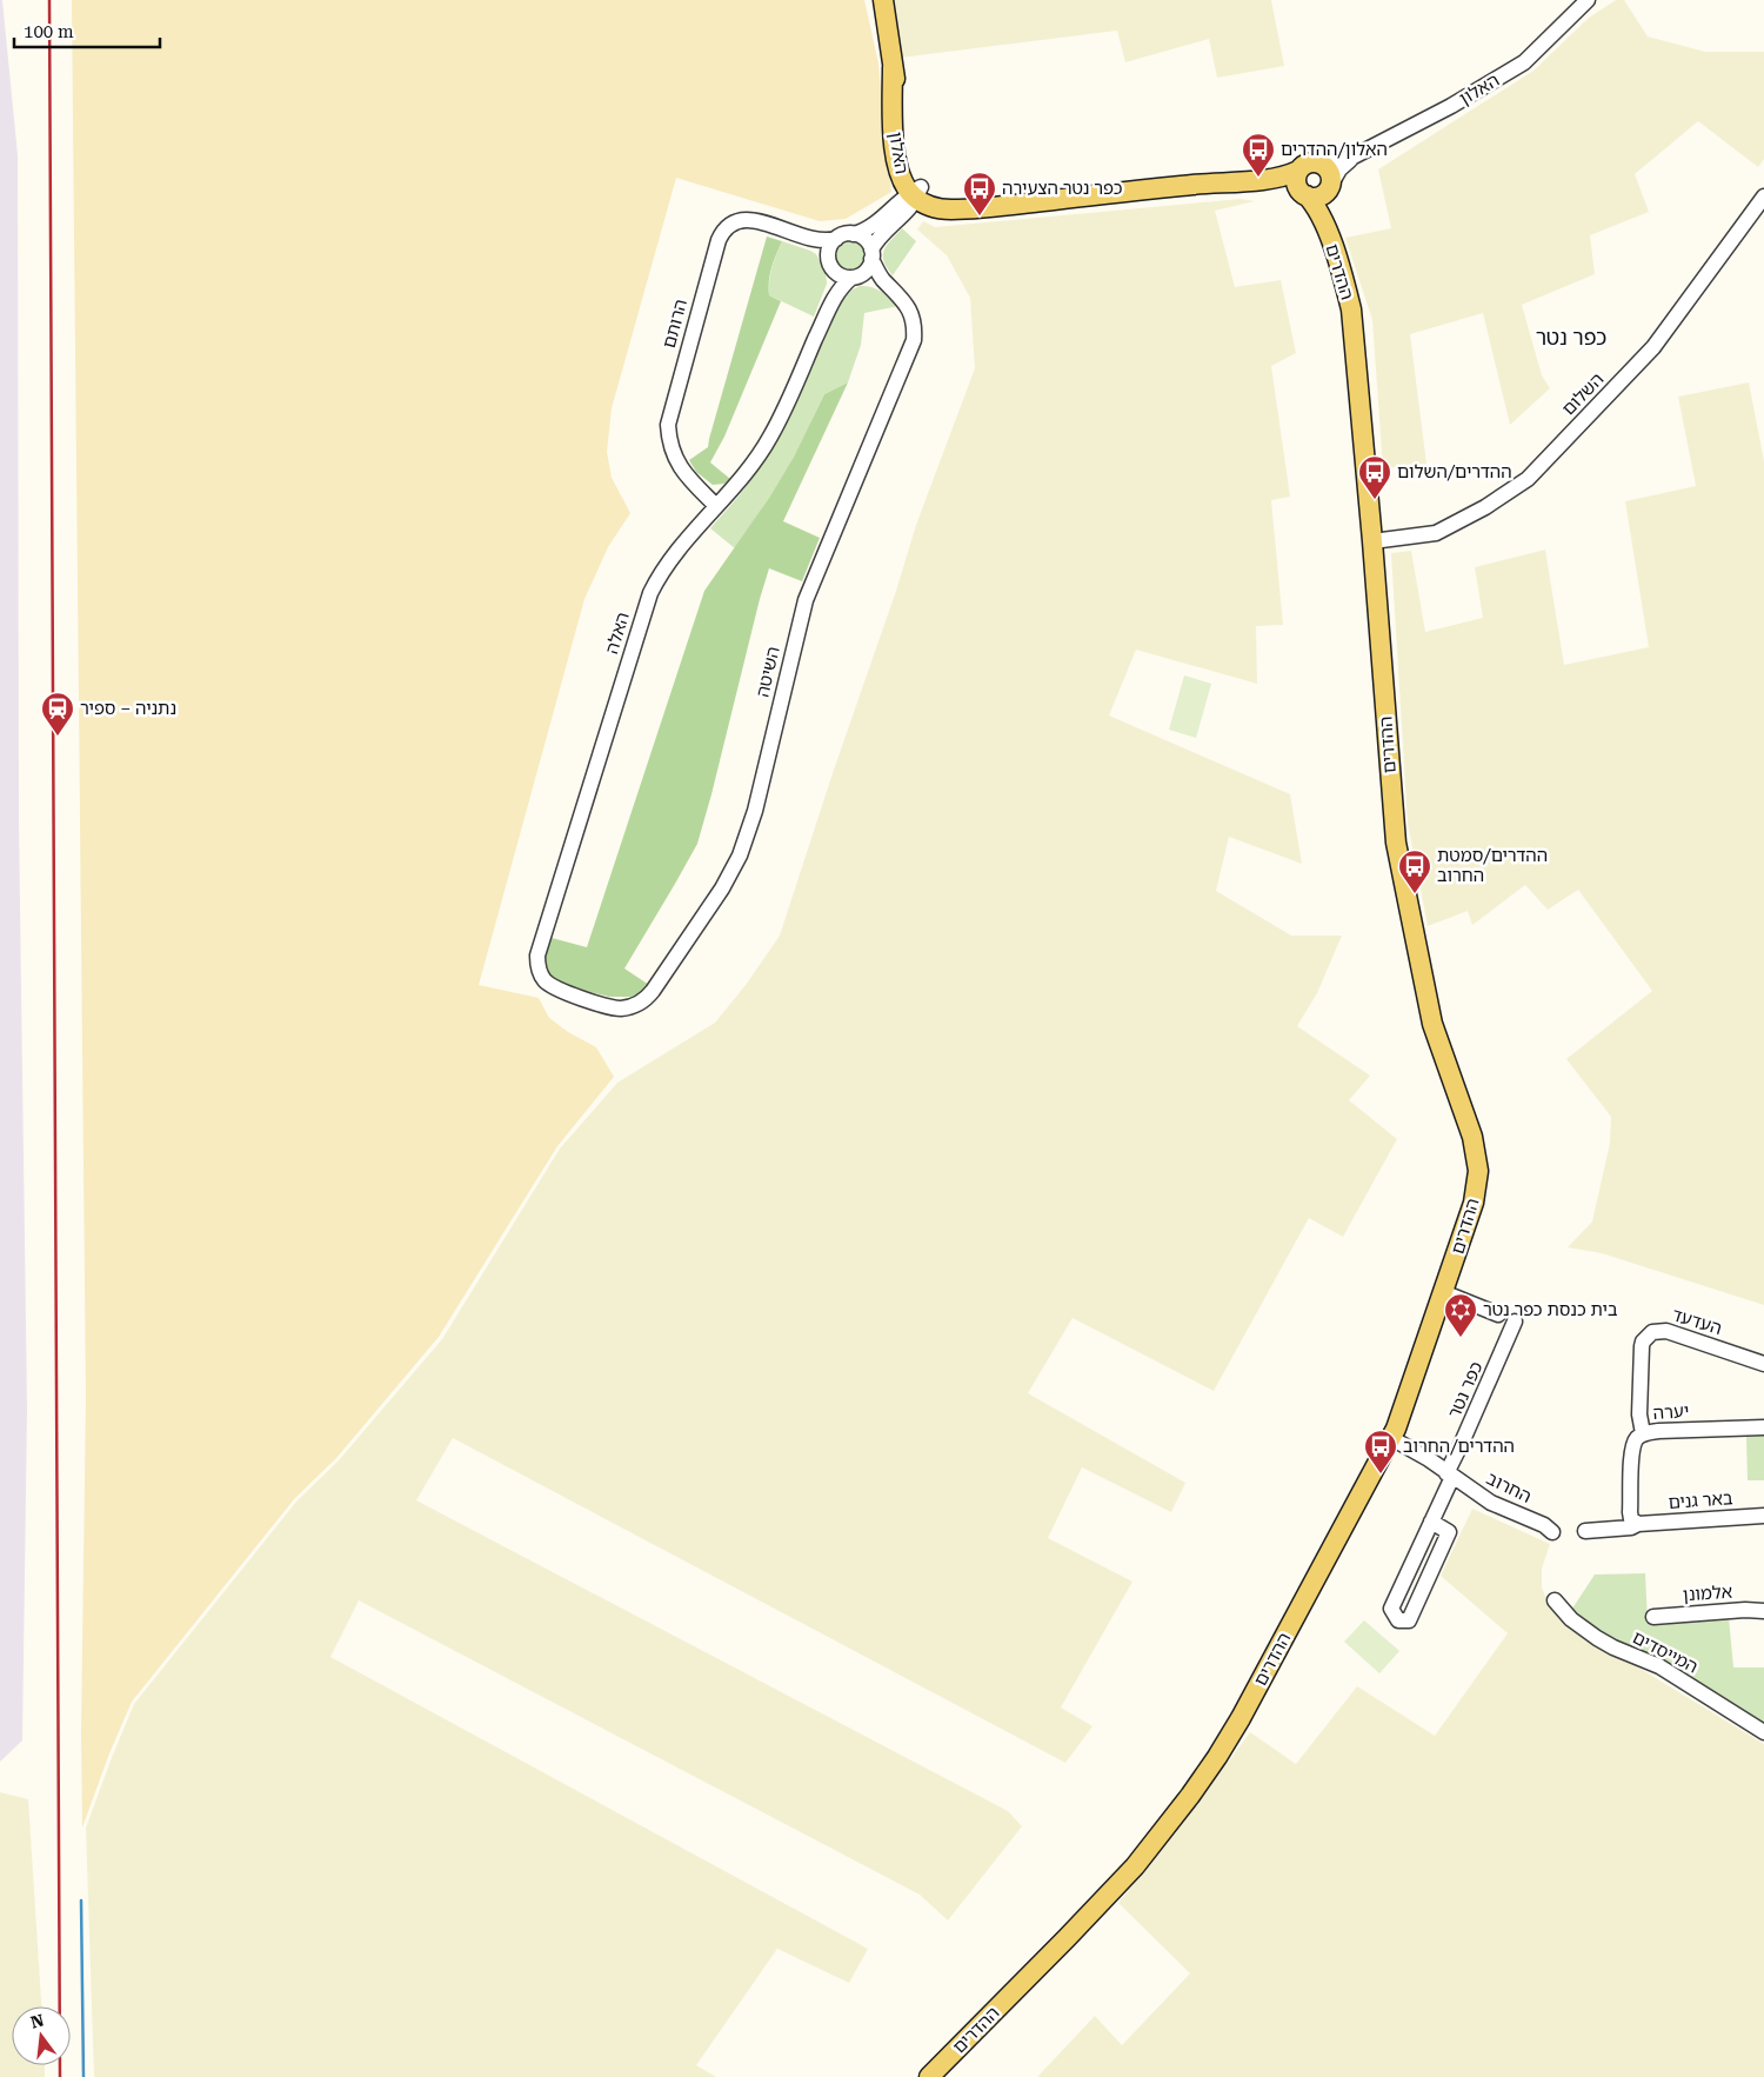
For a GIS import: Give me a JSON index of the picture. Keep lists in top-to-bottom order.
{
  "streets": {
    "main road": ["האלון", "ההדרים"],
    "street": [
      "הרותם",
      "השלום",
      "האלה",
      "השיטה",
      "העדעד",
      "כפר נטר",
      "יערה",
      "החרוב",
      "באר גנים",
      "אלמונן",
      "המייסדים"
    ]
  },
  "crossings": [
    ["האלון", "ההדרים"],
    ["ההדרים", "השלום"],
    ["ההדרים", "החרוב"],
    ["הרותם", "האלה"],
    ["הרותם", "השיטה"],
    ["האלה", "השיטה"],
    ["העדעד", "יערה"],
    ["כפר נטר", "החרוב"],
    ["יערה", "באר גנים"]
  ],
  "districts": ["כפר נטר"],
  "places": {
    "bus stop": [
      "האלון/ההדרים",
      "כפר נטר הצעירה",
      "ההדרים/השלום",
      "ההדרים/סמטת החרוב",
      "ההדרים/החרוב"
    ],
    "station": ["נתניה – ספיר"],
    "synagogue": ["בית כנסת כפר נטר"]
  },
  "scale_bar": "100 m",
  "north": "top"
}
